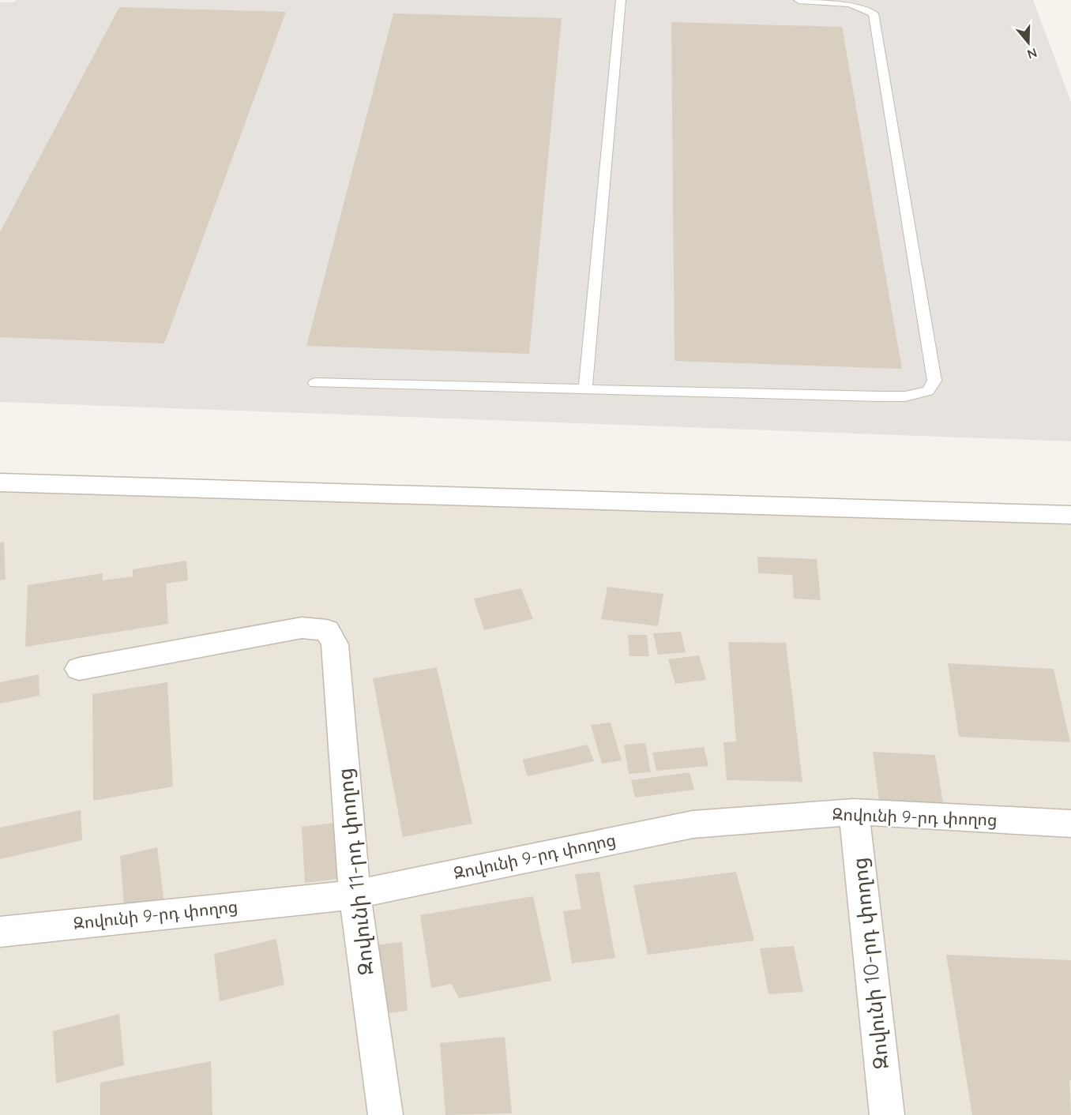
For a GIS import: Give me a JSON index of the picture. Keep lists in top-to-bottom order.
{
  "streets": {
    "street": ["Զովունի 9-րդ փողոց", "Զովունի 11-րդ փողոց", "Զովունի 10-րդ փողոց"]
  },
  "crossings": [
    ["Զովունի 9-րդ փողոց", "Զովունի 11-րդ փողոց"],
    ["Զովունի 9-րդ փողոց", "Զովունի 10-րդ փողոց"]
  ],
  "north": "bottom"
}
